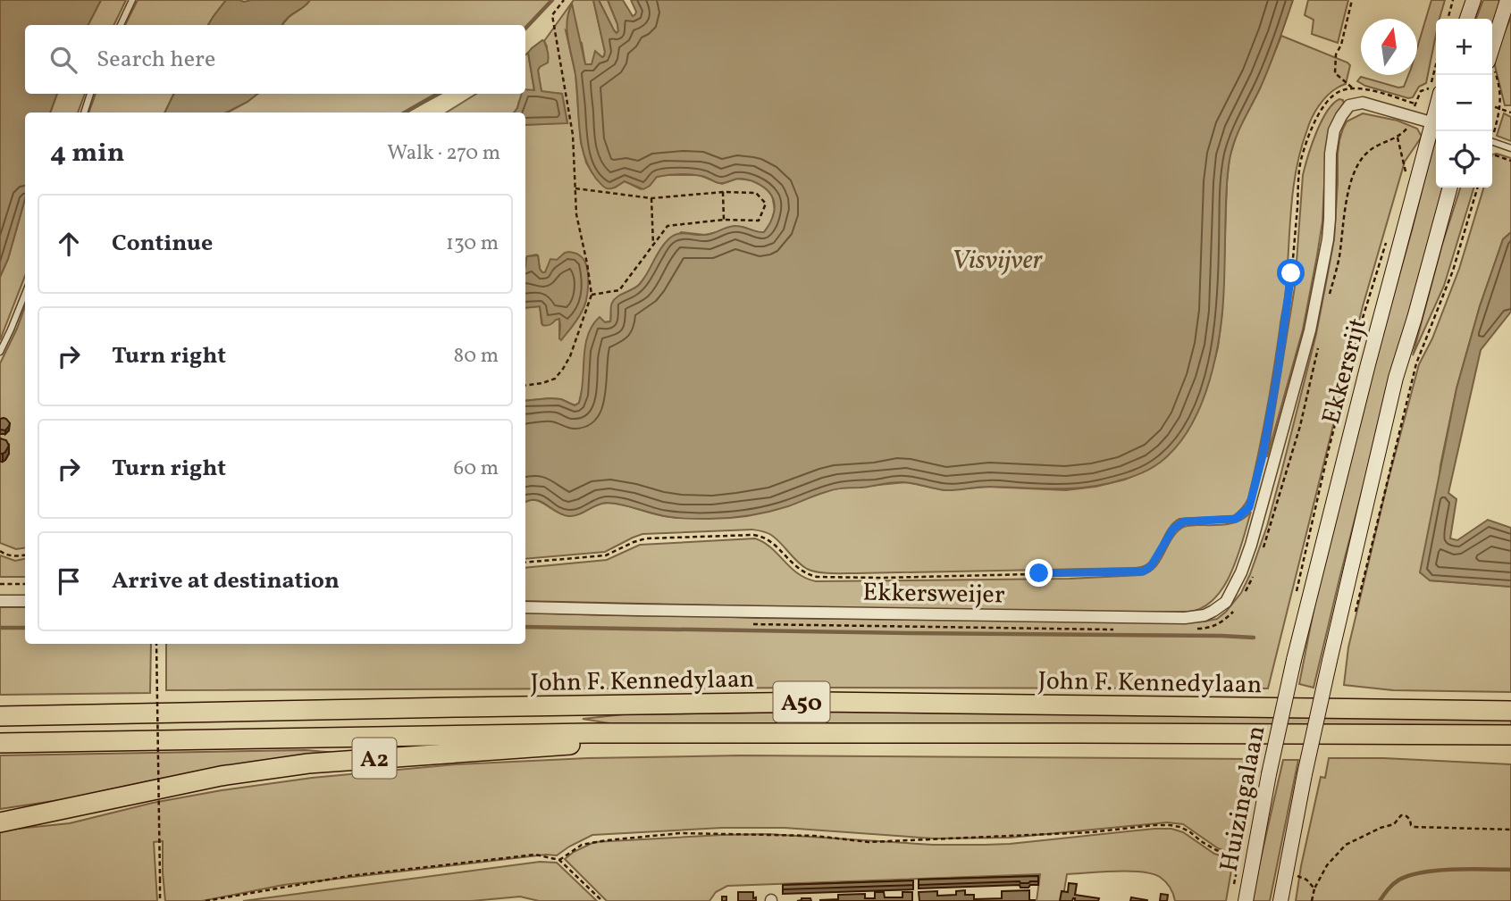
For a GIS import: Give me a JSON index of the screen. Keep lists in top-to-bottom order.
{
  "streets": {
    "highway": ["John F. Kennedylaan", "A50", "A2"],
    "main road": ["Ekkersrijt", "Huizingalaan"],
    "street": ["Ekkersweijer"]
  },
  "crossings": [
    ["Ekkersrijt", "Huizingalaan"],
    ["John F. Kennedylaan", "A50"],
    ["John F. Kennedylaan", "A2"]
  ],
  "water": ["Visvijver"],
  "north": "top",
  "page": {
    "map_buttons": ["+", "−"],
    "search": "Search here",
    "heading": ["4 min", "Walk · 270 m"],
    "list": [
      ["Continue", "130 m"],
      ["Turn right", "80 m"],
      ["Turn right", "60 m"],
      "Arrive at destination"
    ]
  }
}
